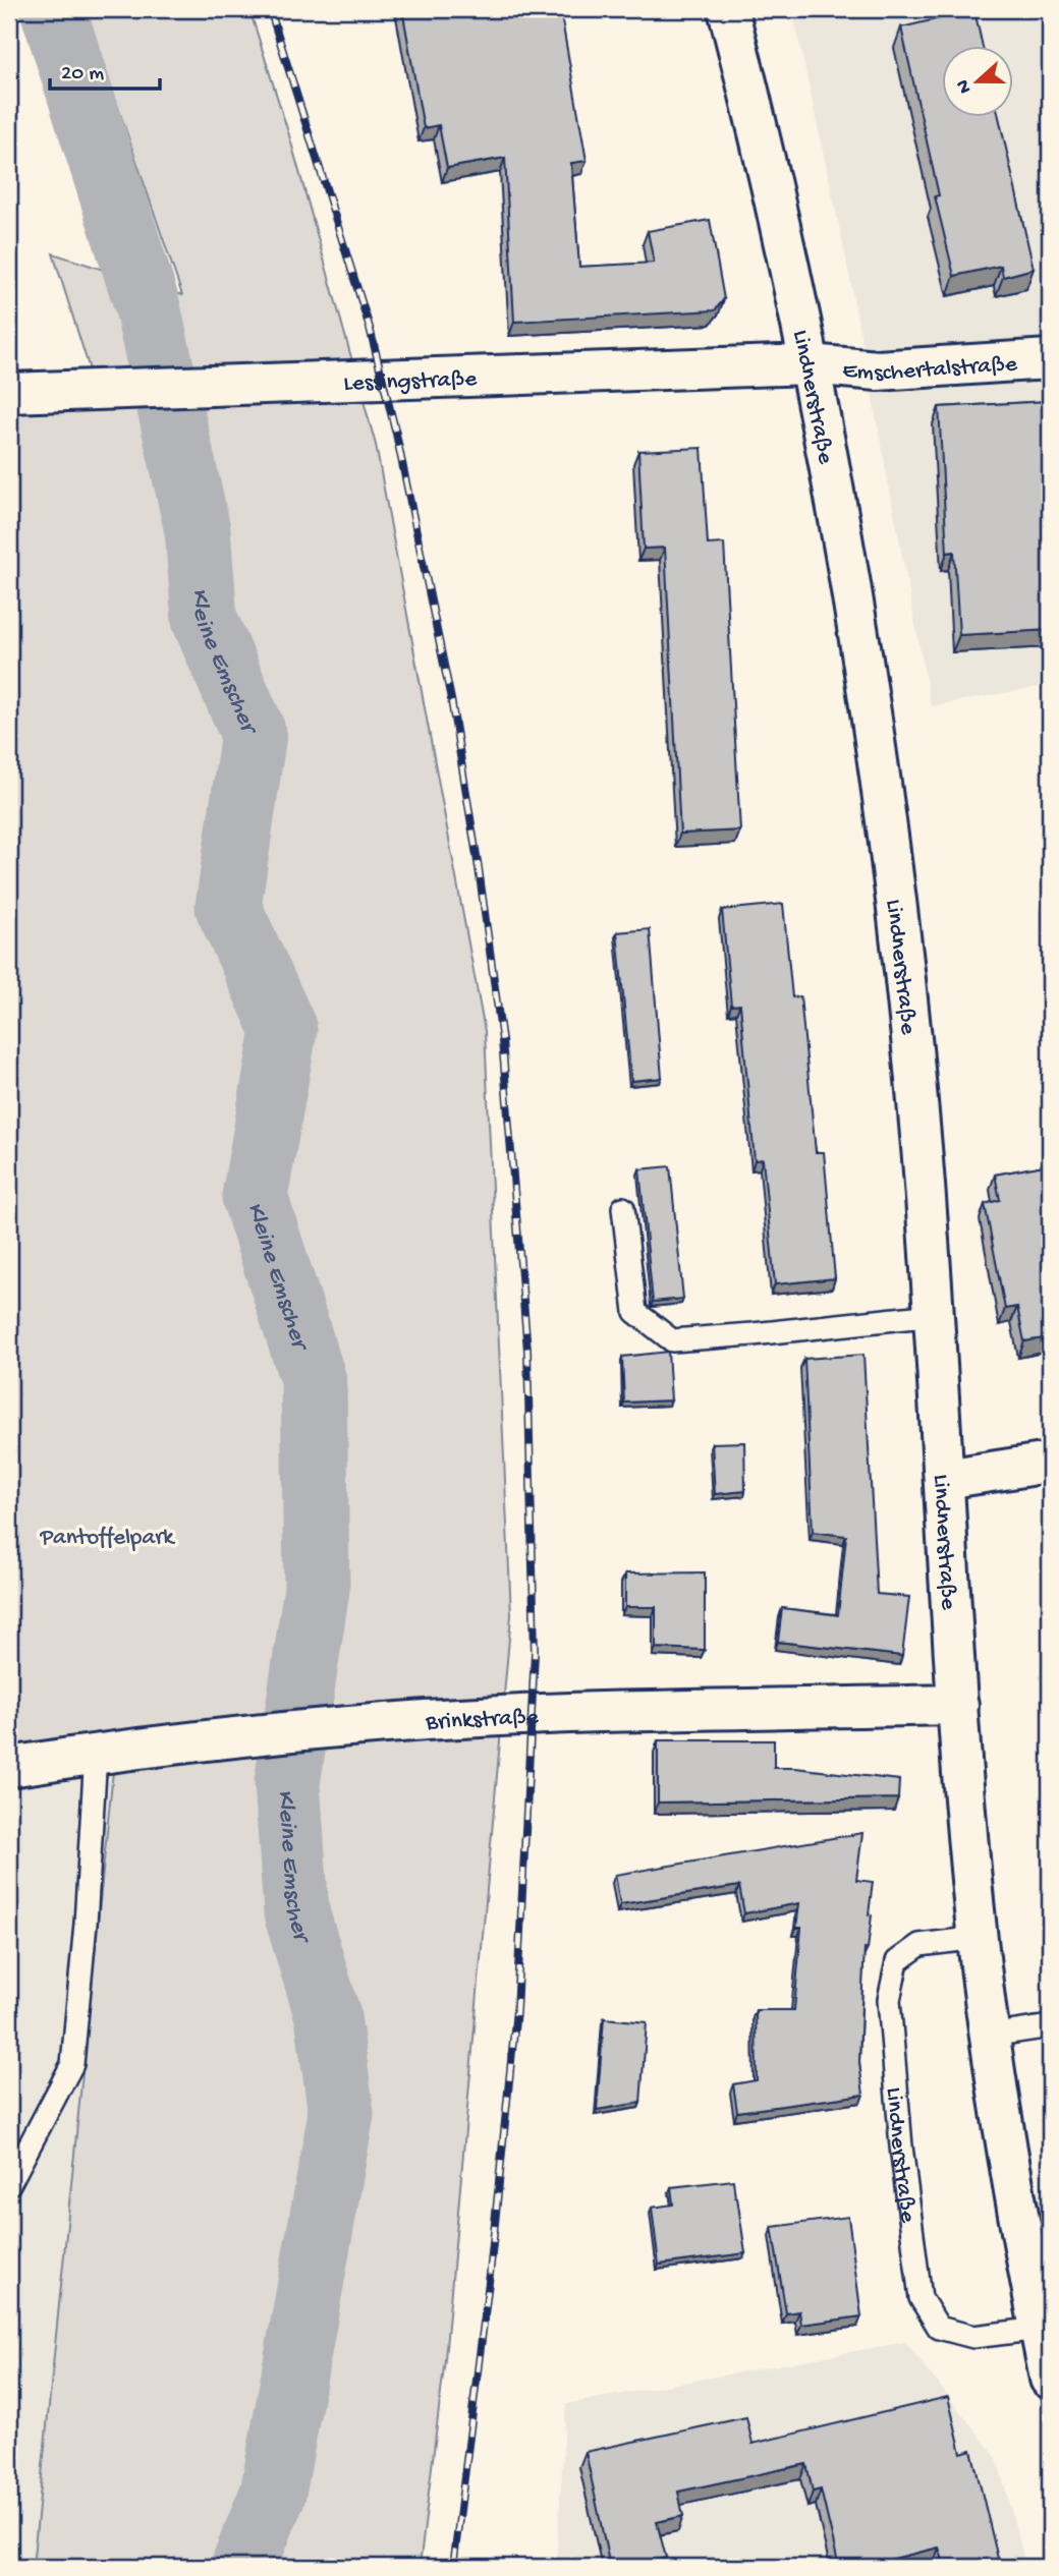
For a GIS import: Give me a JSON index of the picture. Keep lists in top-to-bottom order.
{
  "streets": {
    "street": [
      "Emschertalstraße",
      "Lessingstraße",
      "Lindnerstraße",
      "Brinkstraße"
    ]
  },
  "crossings": [
    ["Emschertalstraße", "Lessingstraße"],
    ["Emschertalstraße", "Lindnerstraße"],
    ["Lessingstraße", "Lindnerstraße"],
    ["Lindnerstraße", "Brinkstraße"]
  ],
  "water": ["Kleine Emscher"],
  "parks": ["Pantoffelpark"],
  "scale_bar": "20 m",
  "north": "left"
}
